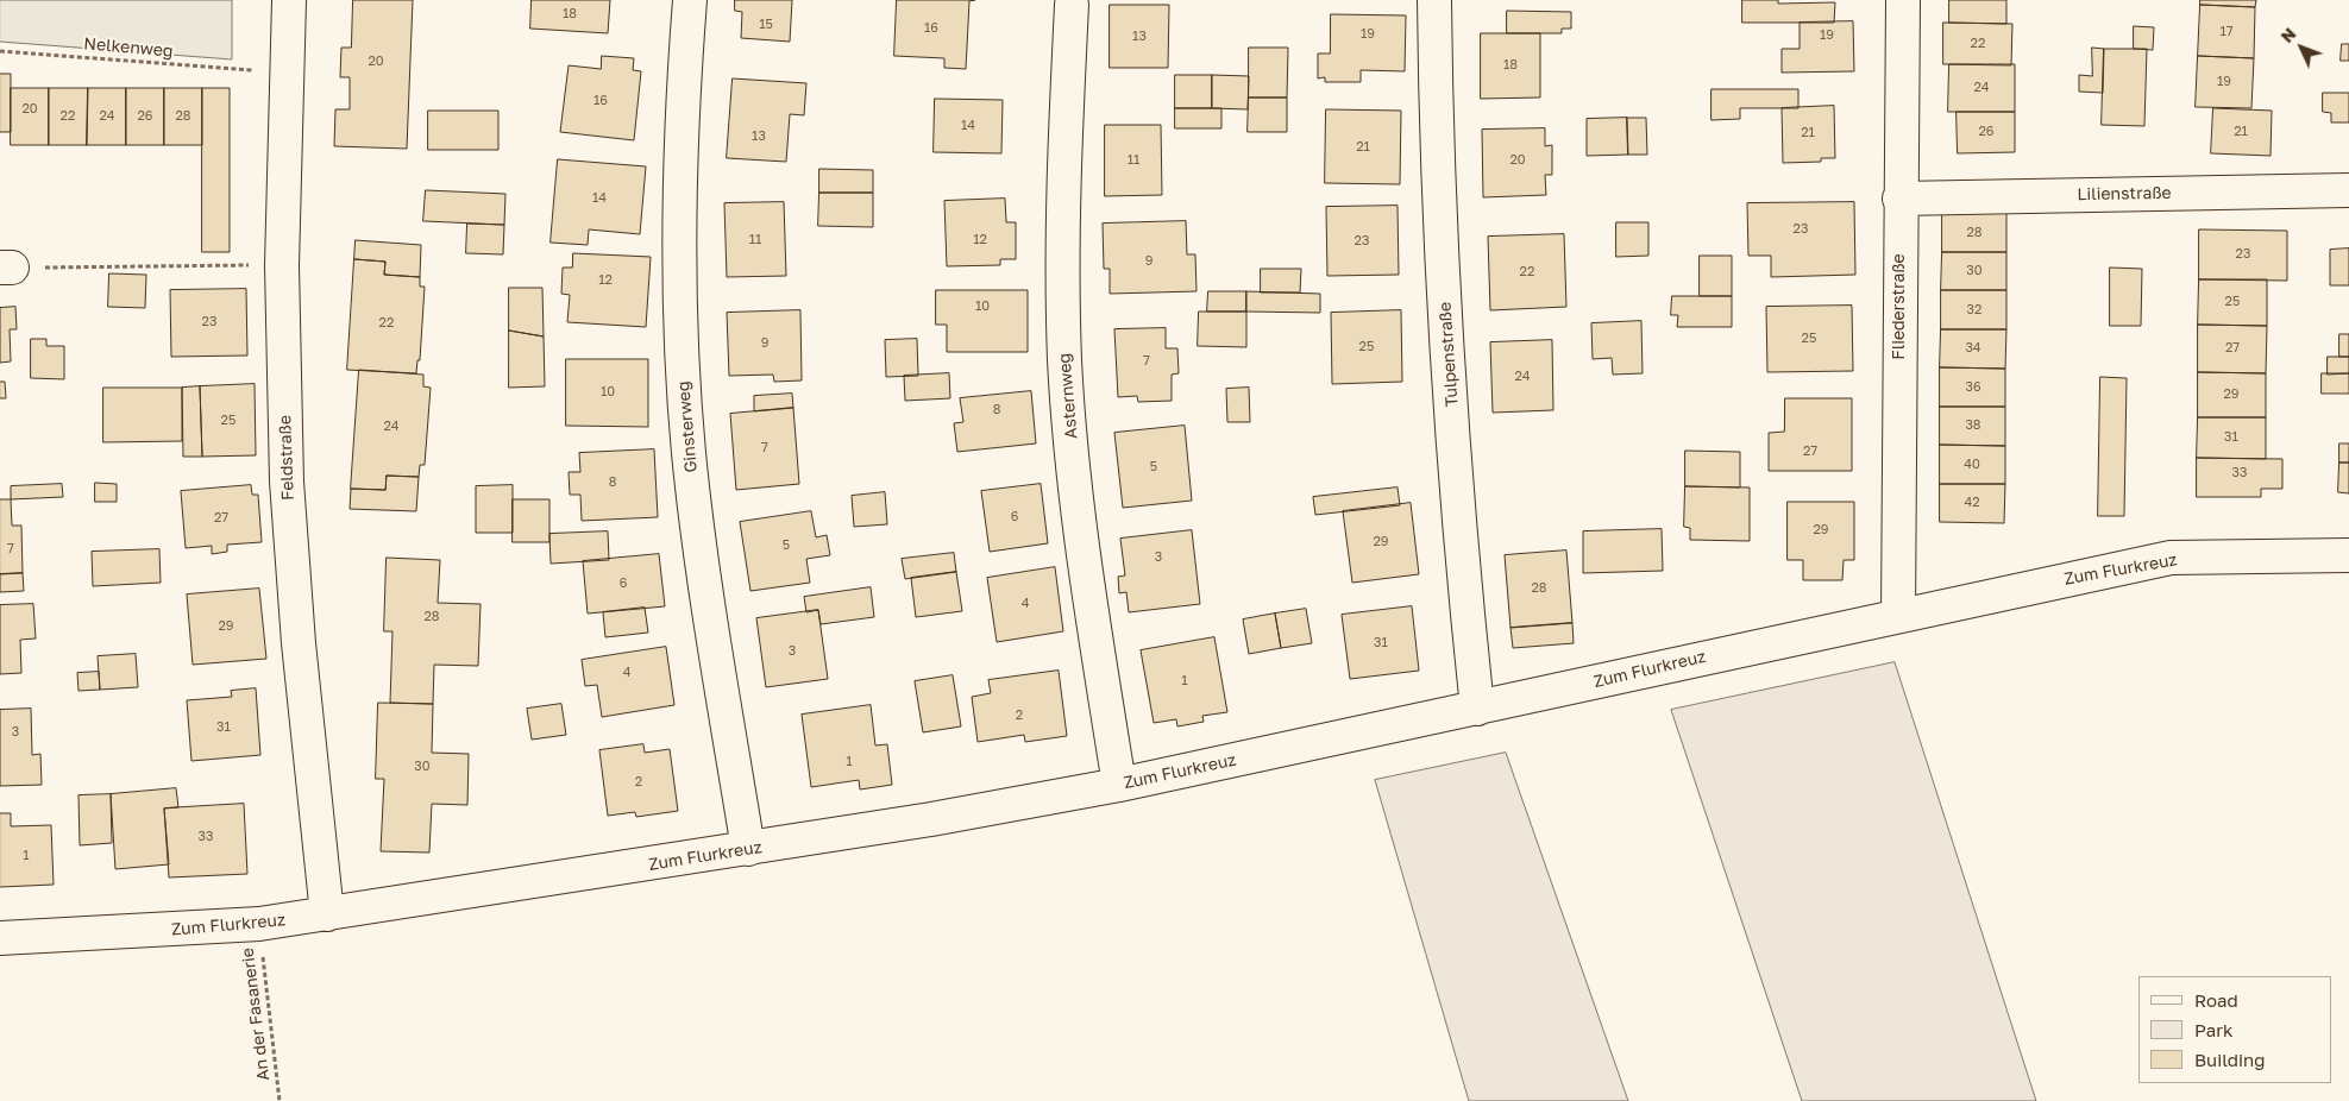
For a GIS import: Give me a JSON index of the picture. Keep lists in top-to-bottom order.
{
  "streets": {
    "street": [
      "Lilienstraße",
      "Fliederstraße",
      "Tulpenstraße",
      "Asternweg",
      "Ginsterweg",
      "Feldstraße",
      "Zum Flurkreuz"
    ],
    "path": ["Nelkenweg", "An der Fasanerie"]
  },
  "crossings": [
    ["Lilienstraße", "Fliederstraße"],
    ["Fliederstraße", "Zum Flurkreuz"],
    ["Tulpenstraße", "Zum Flurkreuz"],
    ["Asternweg", "Zum Flurkreuz"],
    ["Ginsterweg", "Zum Flurkreuz"],
    ["Feldstraße", "Zum Flurkreuz"],
    ["Zum Flurkreuz", "An der Fasanerie"]
  ],
  "house_numbers": [
    "18",
    "15",
    "16",
    "17",
    "19",
    "19",
    "13",
    "22",
    "20",
    "18",
    "19",
    "24",
    "16",
    "20",
    "22",
    "24",
    "26",
    "28",
    "14",
    "26",
    "21",
    "21",
    "13",
    "21",
    "11",
    "20",
    "14",
    "23",
    "28",
    "11",
    "12",
    "23",
    "23",
    "9",
    "30",
    "22",
    "12",
    "25",
    "10",
    "32",
    "23",
    "22",
    "25",
    "9",
    "25",
    "34",
    "27",
    "7",
    "24",
    "36",
    "10",
    "29",
    "8",
    "25",
    "38",
    "24",
    "31",
    "7",
    "27",
    "40",
    "5",
    "33",
    "8",
    "42",
    "6",
    "27",
    "29",
    "29",
    "5",
    "7",
    "3",
    "6",
    "28",
    "4",
    "28",
    "29",
    "31",
    "3",
    "4",
    "1",
    "2",
    "31",
    "3",
    "1",
    "30",
    "2",
    "33",
    "1"
  ],
  "legend": ["Road", "Park", "Building"],
  "north": "top left"
}
